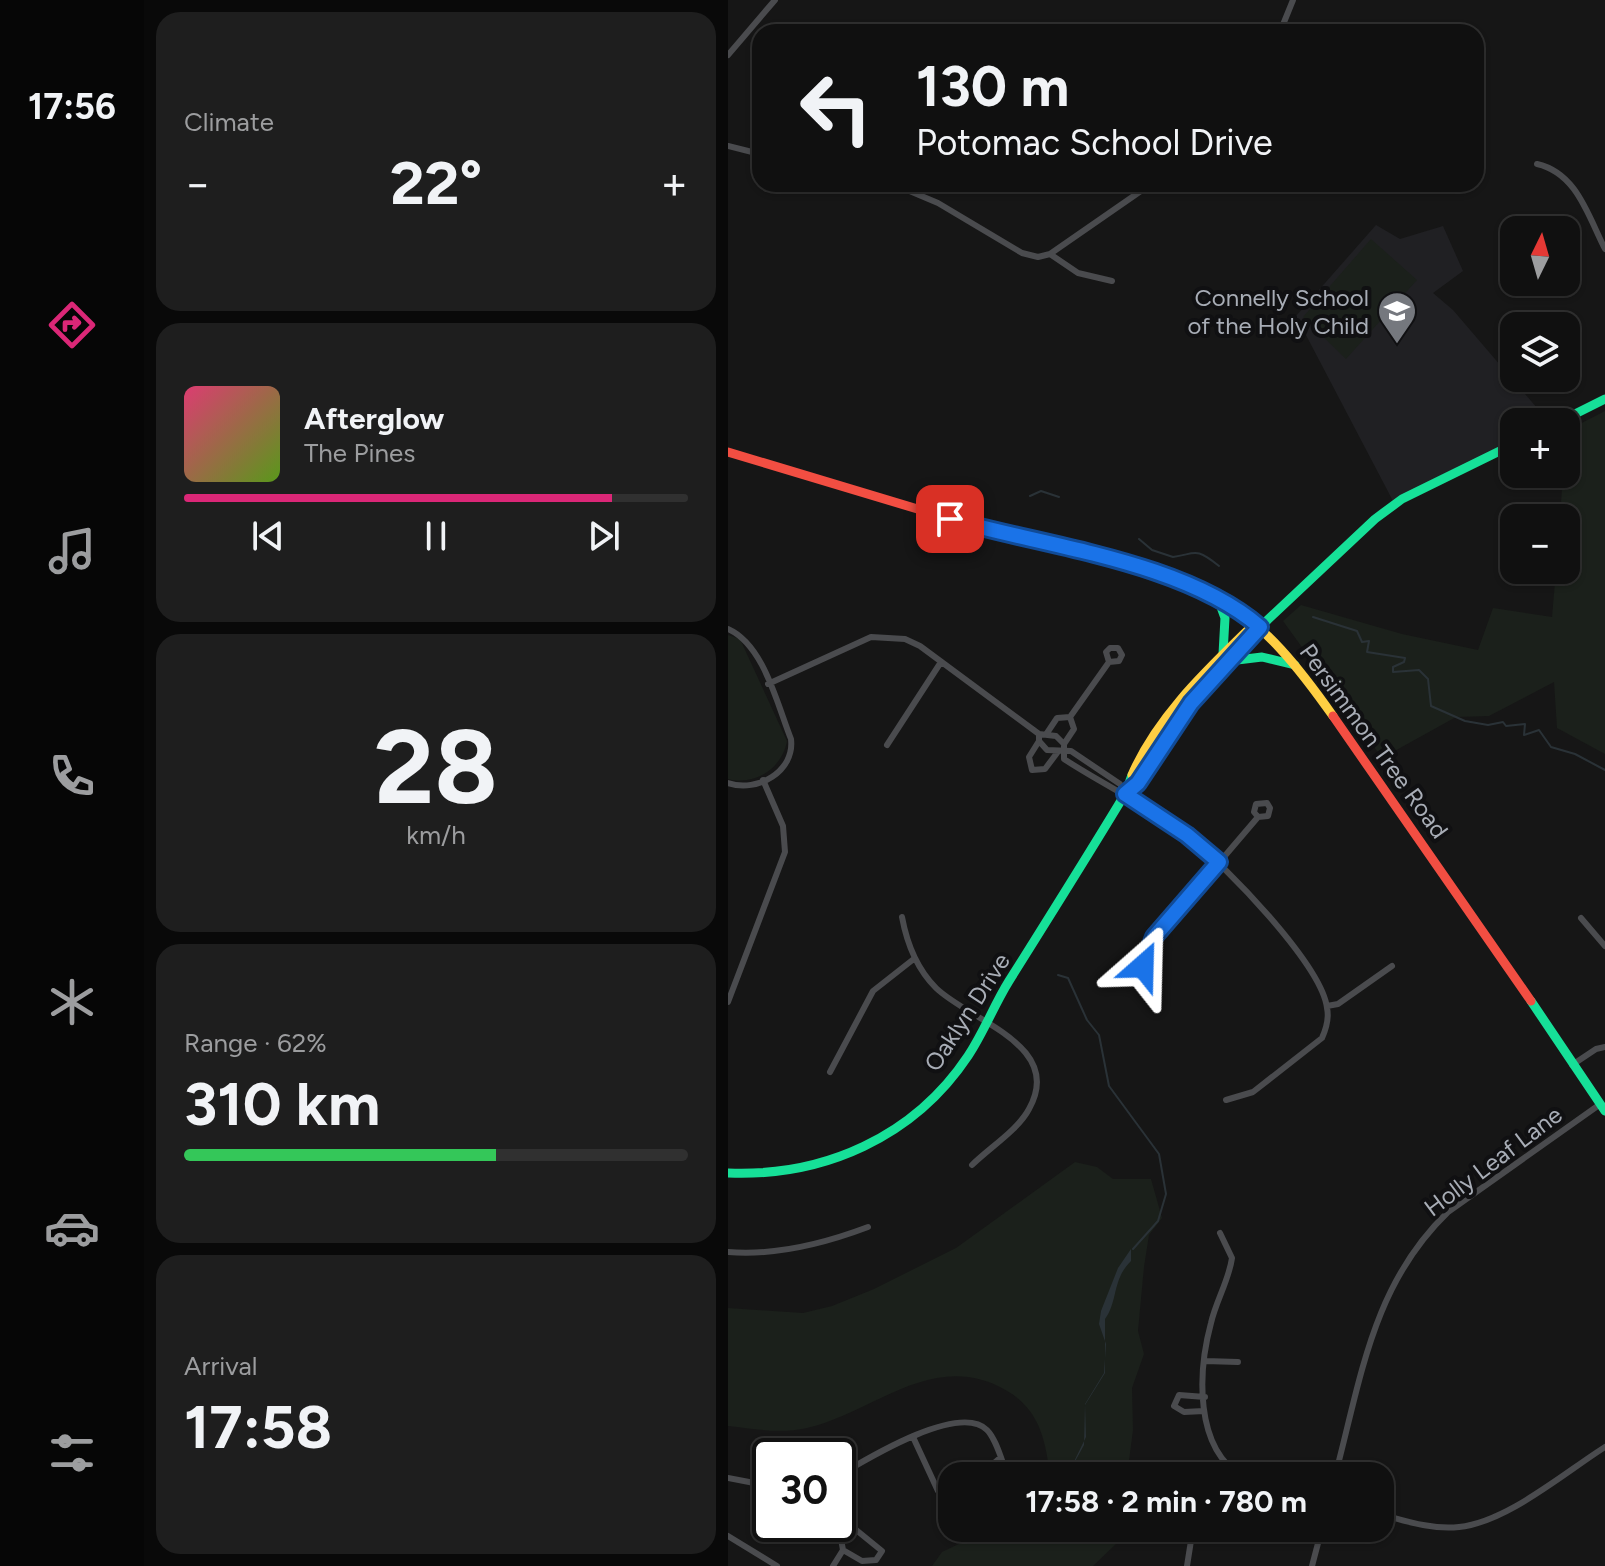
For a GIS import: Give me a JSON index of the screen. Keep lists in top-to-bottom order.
{
  "streets": {
    "main road": ["Persimmon Tree Road", "Oaklyn Drive"],
    "street": ["Holly Leaf Lane"]
  },
  "crossings": [
    ["Persimmon Tree Road", "Oaklyn Drive"],
    ["Persimmon Tree Road", "Holly Leaf Lane"]
  ],
  "places": {
    "school or university": ["Connelly School of the Holy Child"]
  },
  "north": "top",
  "page": {
    "tabs": "17:56",
    "tile": [
      "Climate",
      ["28", "km/h"],
      ["Range · 62%", "310 km"],
      ["Arrival", "17:58"]
    ],
    "turn": ["130 m", "Potomac School Drive"],
    "heat": ["−", "22°", "+"],
    "map_buttons": ["+", "−"],
    "song": ["Afterglow", "The Pines"],
    "limit": "30",
    "trip": "17:58 · 2 min · 780 m"
  }
}
